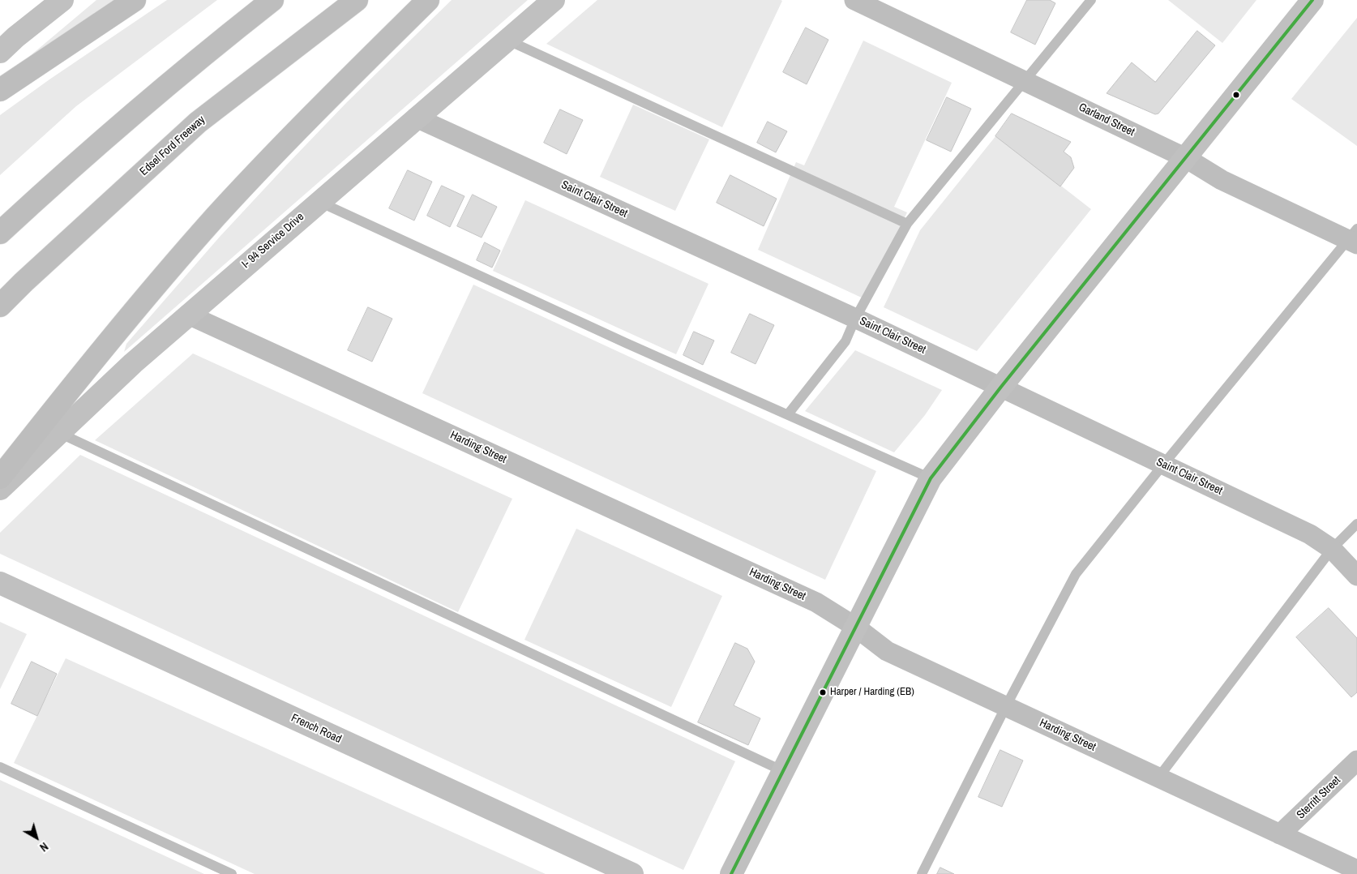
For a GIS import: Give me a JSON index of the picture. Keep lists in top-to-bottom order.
{
  "streets": {
    "highway": ["Edsel Ford Freeway"],
    "street": [
      "Garland Street",
      "Saint Clair Street",
      "I- 94 Service Drive",
      "Harding Street",
      "French Road",
      "Sterritt Street"
    ]
  },
  "crossings": [
    ["Saint Clair Street", "I- 94 Service Drive"],
    ["I- 94 Service Drive", "Harding Street"],
    ["Harding Street", "Sterritt Street"]
  ],
  "places": ["Harper / Harding (EB)"],
  "north": "bottom right"
}
